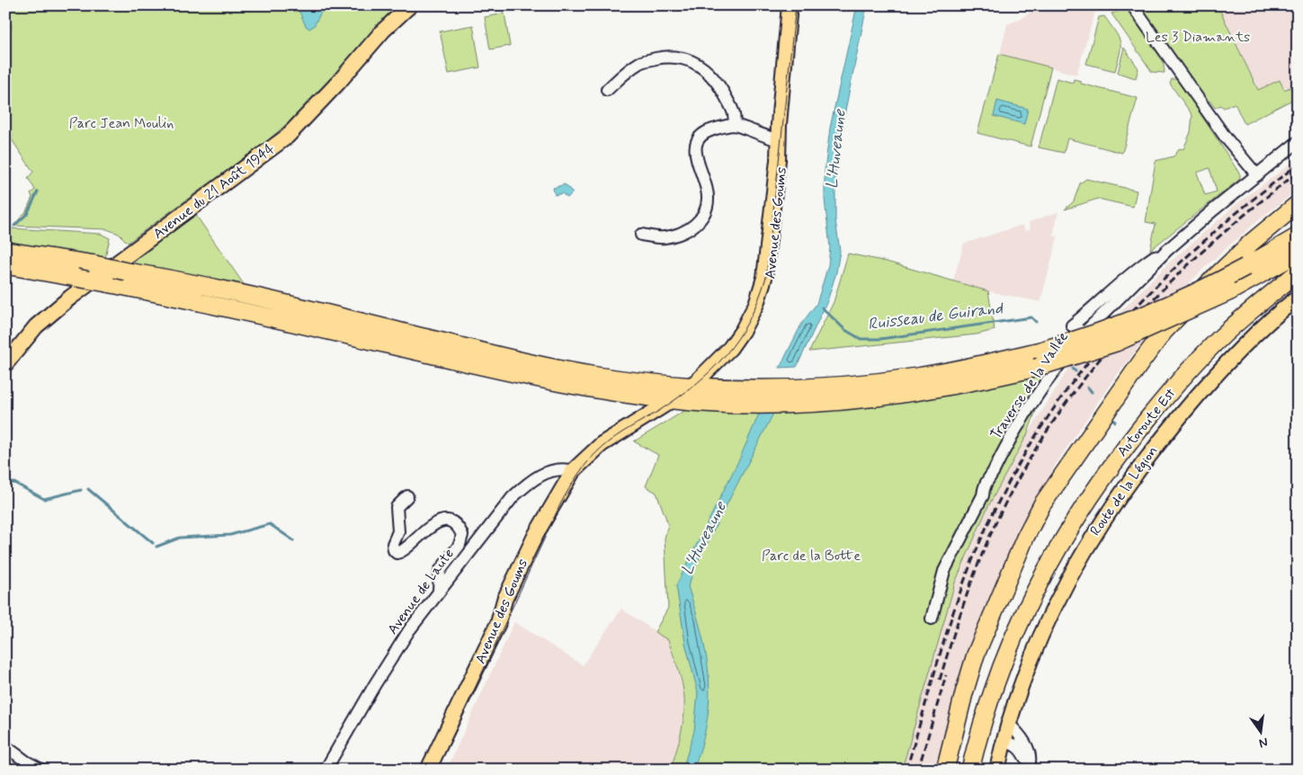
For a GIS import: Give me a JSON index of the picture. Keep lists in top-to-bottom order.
{
  "streets": {
    "highway": ["Autoroute Est"],
    "main road": ["Avenue du 21 Août 1944", "Avenue des Goums", "Route de la Légion"],
    "street": ["Traverse de la Vallée", "Avenue de Laute"]
  },
  "crossings": [
    ["Avenue des Goums", "Avenue de Laute"]
  ],
  "water": ["L'Huveaune", "Ruisseau de Guirand"],
  "parks": ["Les 3 Diamants", "Parc Jean Moulin", "Parc de la Botte"],
  "north": "bottom"
}
